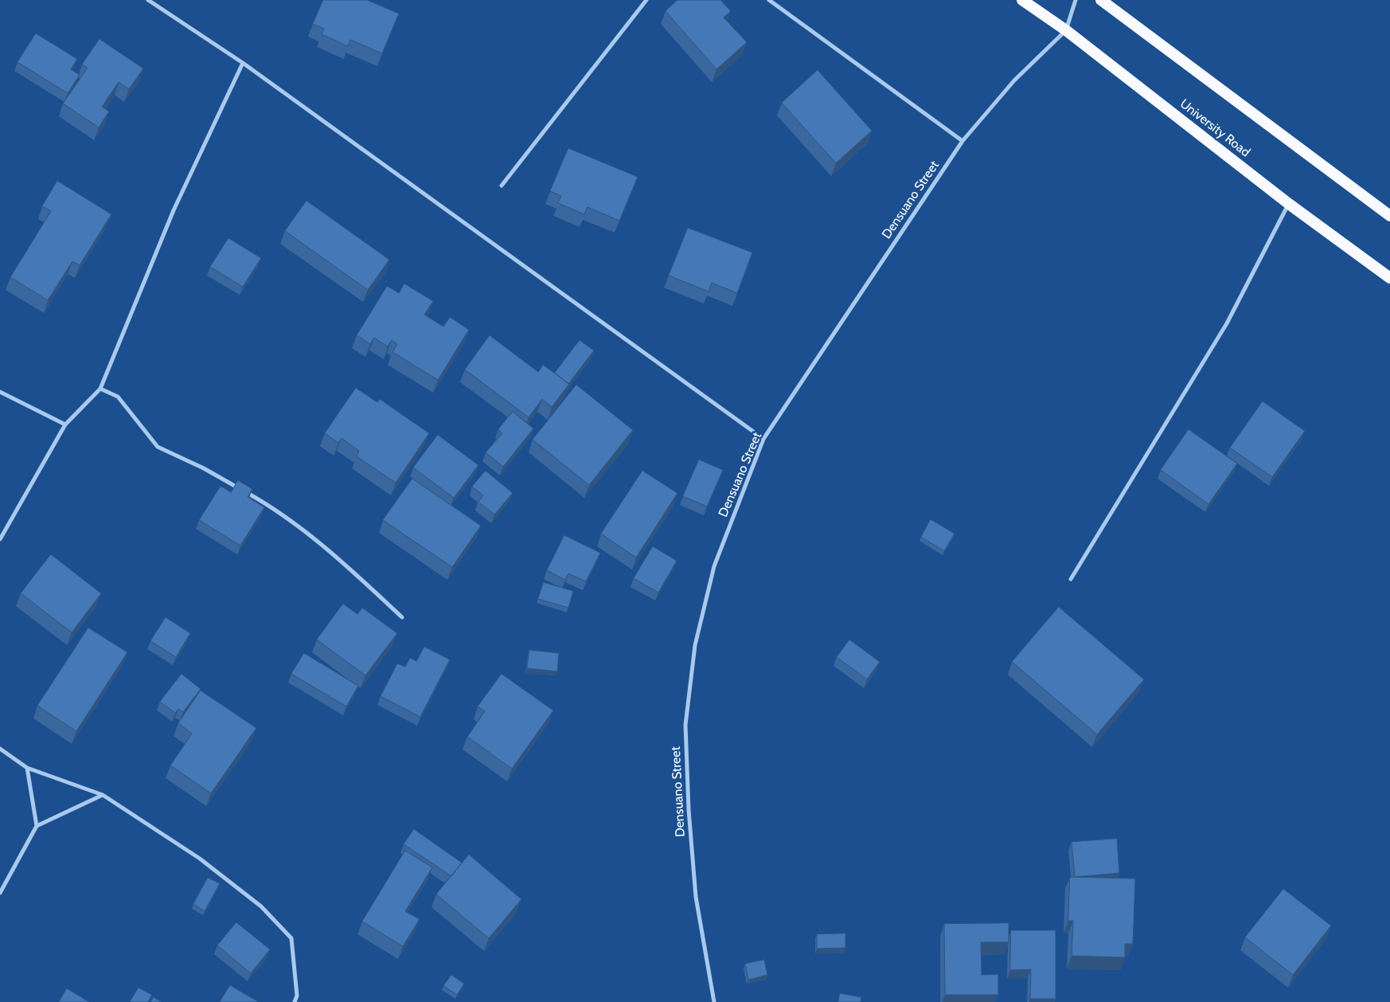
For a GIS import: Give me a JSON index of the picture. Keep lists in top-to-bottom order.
{
  "streets": {
    "highway": ["University Road"],
    "street": ["Densuano Street"]
  },
  "crossings": [
    ["University Road", "Densuano Street"]
  ]
}
